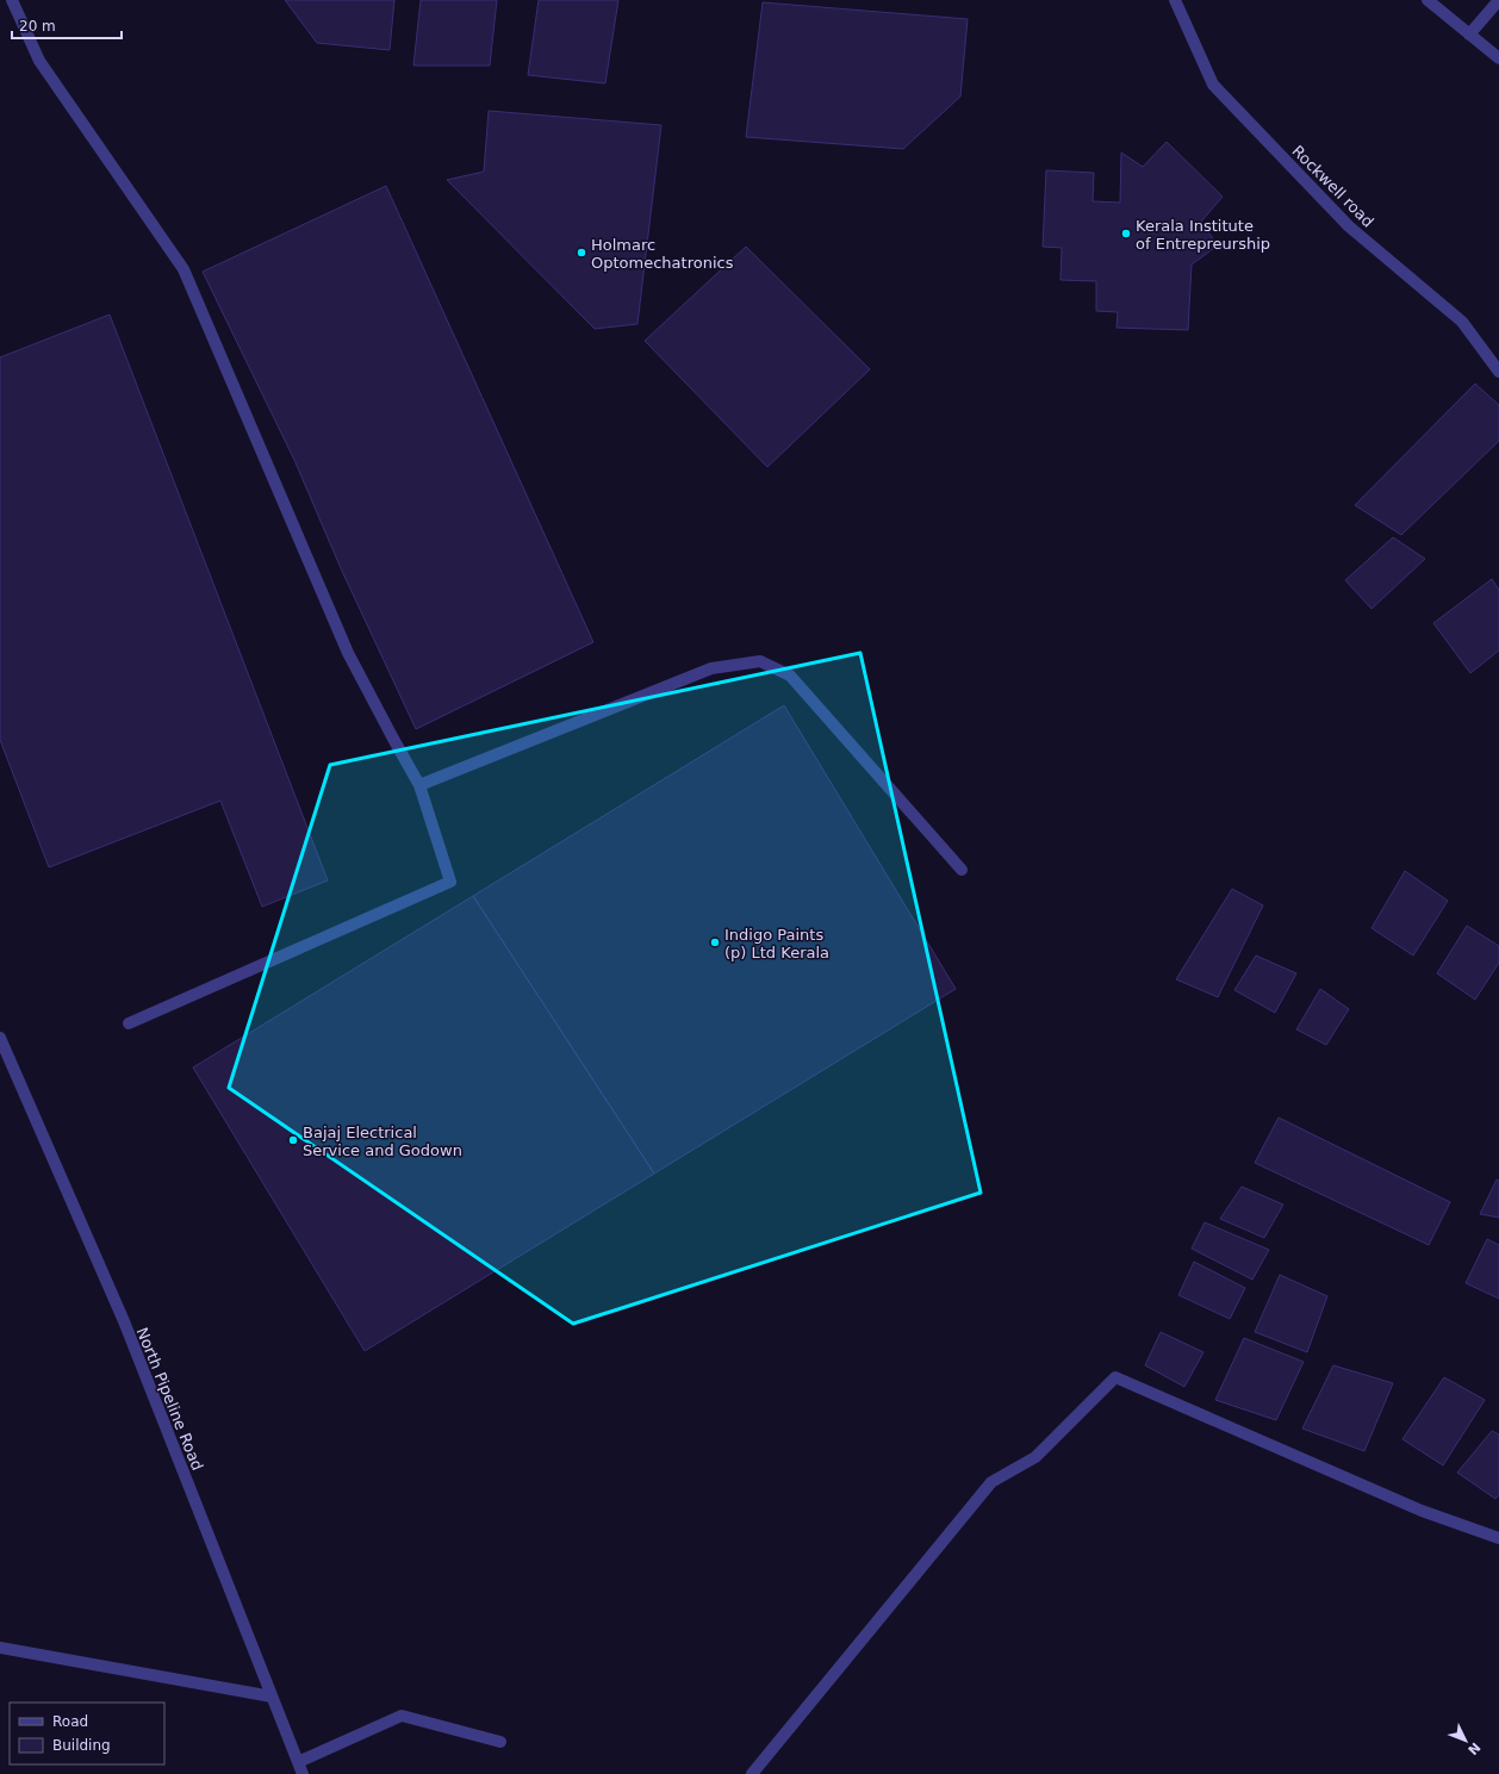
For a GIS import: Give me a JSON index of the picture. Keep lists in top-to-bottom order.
{
  "streets": {
    "street": ["Rockwell road", "North Pipeline Road"]
  },
  "places": [
    "Kerala Institute of Entrepreurship",
    "Holmarc Optomechatronics",
    "Indigo Paints (p) Ltd Kerala",
    "Bajaj Electrical Service and Godown"
  ],
  "legend": ["Road", "Building"],
  "scale_bar": "20 m",
  "north": "bottom right"
}
